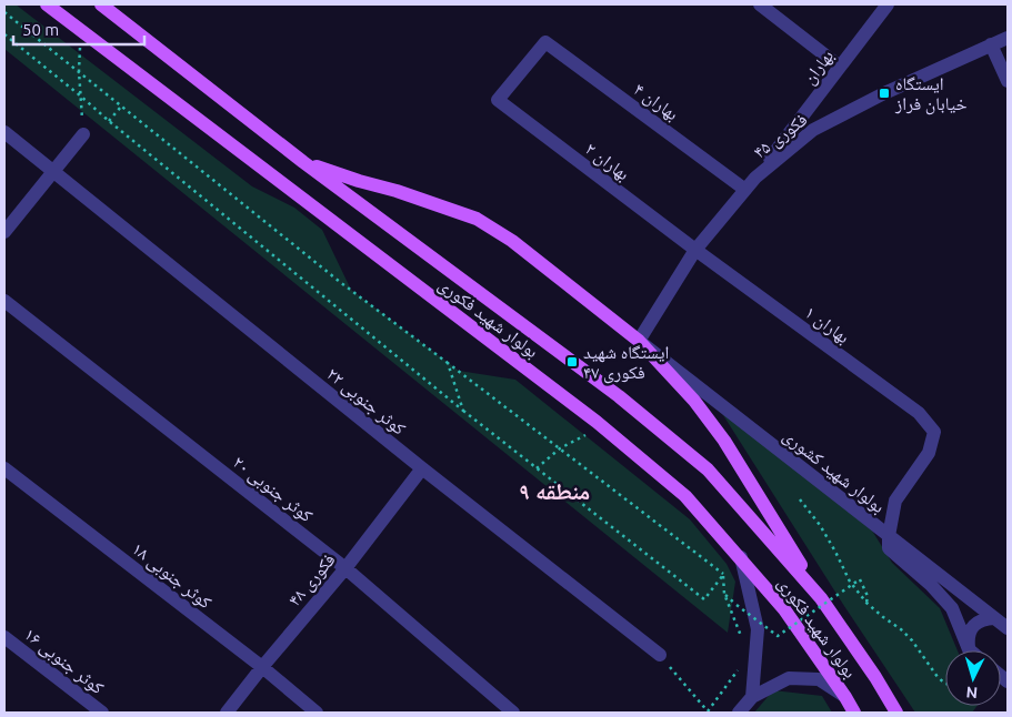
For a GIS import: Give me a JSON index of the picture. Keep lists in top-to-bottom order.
{
  "streets": {
    "main road": ["بولوار شهید فکوری"],
    "street": [
      "بهاران",
      "بهاران ۴",
      "فکوری ۴۵",
      "بهاران ۲",
      "بهاران ۱",
      "کوثر جنوبی ۲۲",
      "بولوار شهید کشوری",
      "کوثر جنوبی ۲۰",
      "کوثر جنوبی ۱۸",
      "فکوری ۴۸",
      "کوثر جنوبی ۱۶"
    ]
  },
  "crossings": [
    ["بهاران", "فکوری ۴۵"],
    ["بهاران ۴", "فکوری ۴۵"],
    ["بهاران ۴", "بهاران ۲"],
    ["فکوری ۴۵", "بهاران ۲"],
    ["فکوری ۴۵", "بهاران ۱"],
    ["فکوری ۴۵", "بولوار شهید کشوری"],
    ["بهاران ۲", "بهاران ۱"],
    ["بهاران ۱", "بولوار شهید کشوری"],
    ["کوثر جنوبی ۲۲", "فکوری ۴۸"],
    ["کوثر جنوبی ۲۰", "فکوری ۴۸"],
    ["کوثر جنوبی ۱۸", "فکوری ۴۸"]
  ],
  "districts": ["منطقه ۹"],
  "places": {
    "transit": ["ایستگاه خیابان فراز", "ایستگاه شهید فکوری ۴۷"]
  },
  "scale_bar": "50 m",
  "north": "bottom"
}
